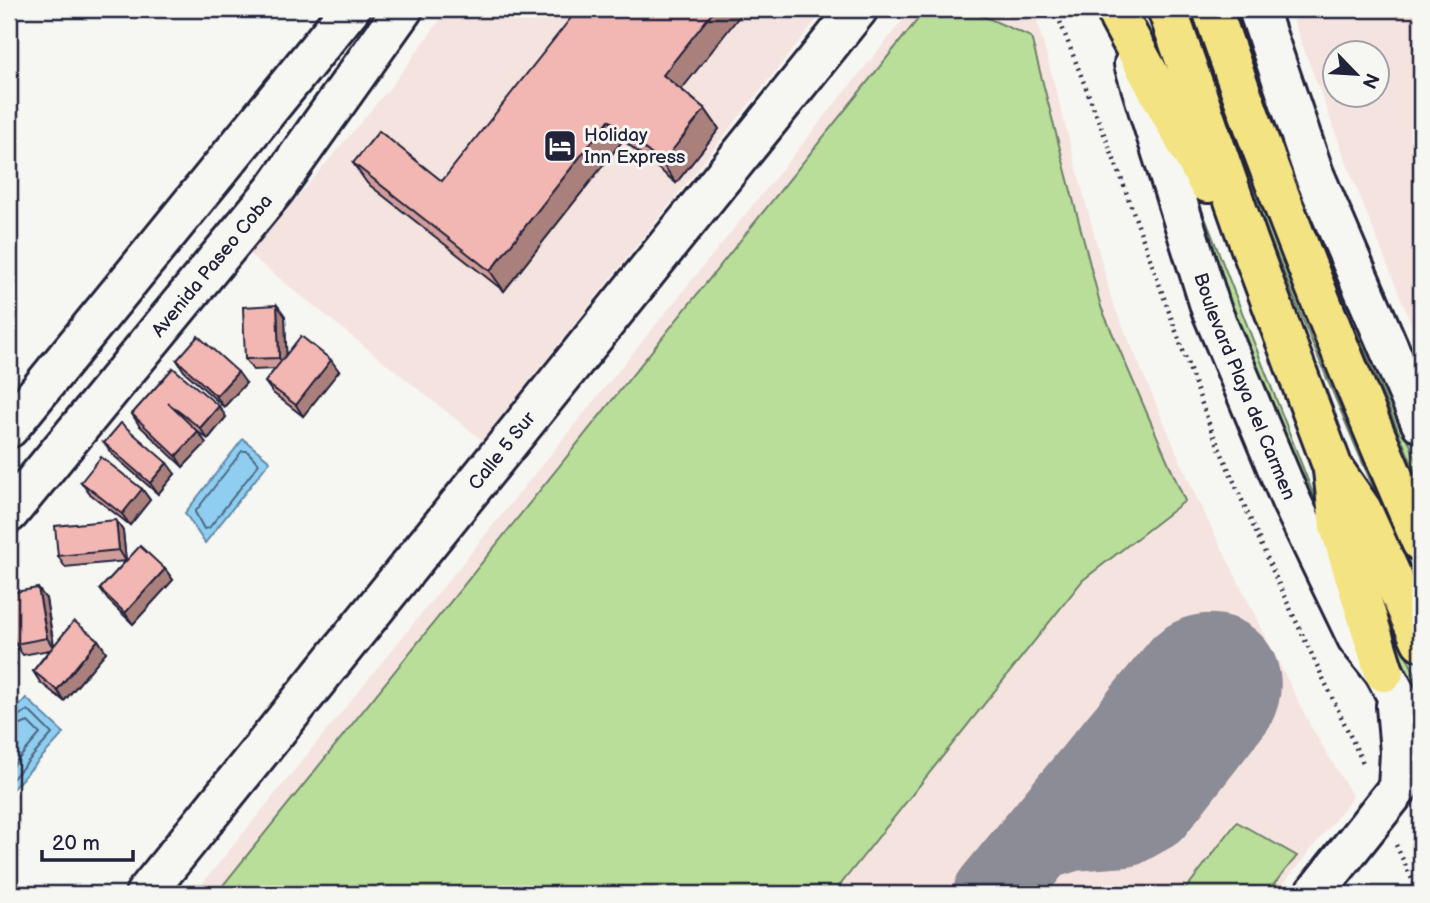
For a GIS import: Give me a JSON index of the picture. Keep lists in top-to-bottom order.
{
  "streets": {
    "main road": ["Avenida Paseo Coba", "Boulevard Playa del Carmen", "Calle 5 Sur"]
  },
  "places": {
    "hotel": ["Holiday Inn Express"]
  },
  "scale_bar": "20 m",
  "north": "bottom right"
}
